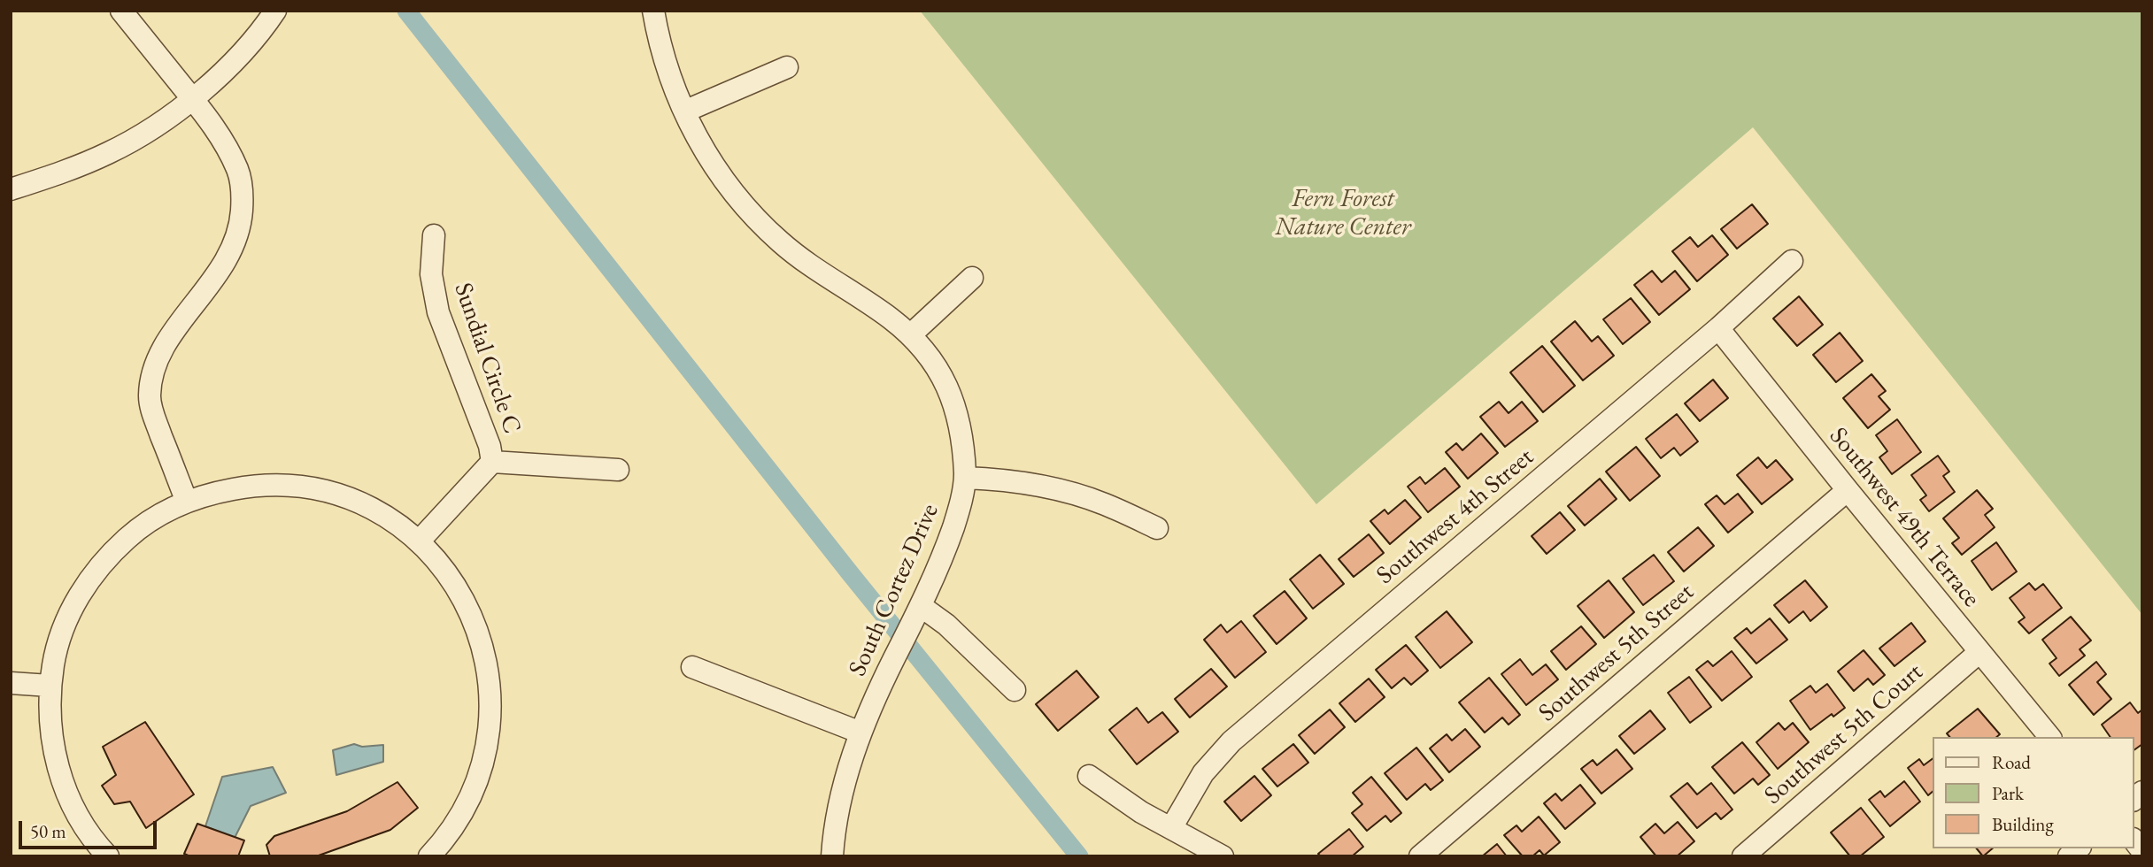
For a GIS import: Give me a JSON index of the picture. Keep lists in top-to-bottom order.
{
  "streets": {
    "street": [
      "Sundial Circle C",
      "Southwest 4th Street",
      "Southwest 49th Terrace",
      "South Cortez Drive",
      "Southwest 5th Street",
      "Southwest 5th Court"
    ]
  },
  "crossings": [
    ["Southwest 4th Street", "Southwest 49th Terrace"],
    ["Southwest 49th Terrace", "Southwest 5th Street"],
    ["Southwest 49th Terrace", "Southwest 5th Court"]
  ],
  "parks": ["Fern Forest Nature Center"],
  "legend": ["Road", "Park", "Building"],
  "scale_bar": "50 m"
}
